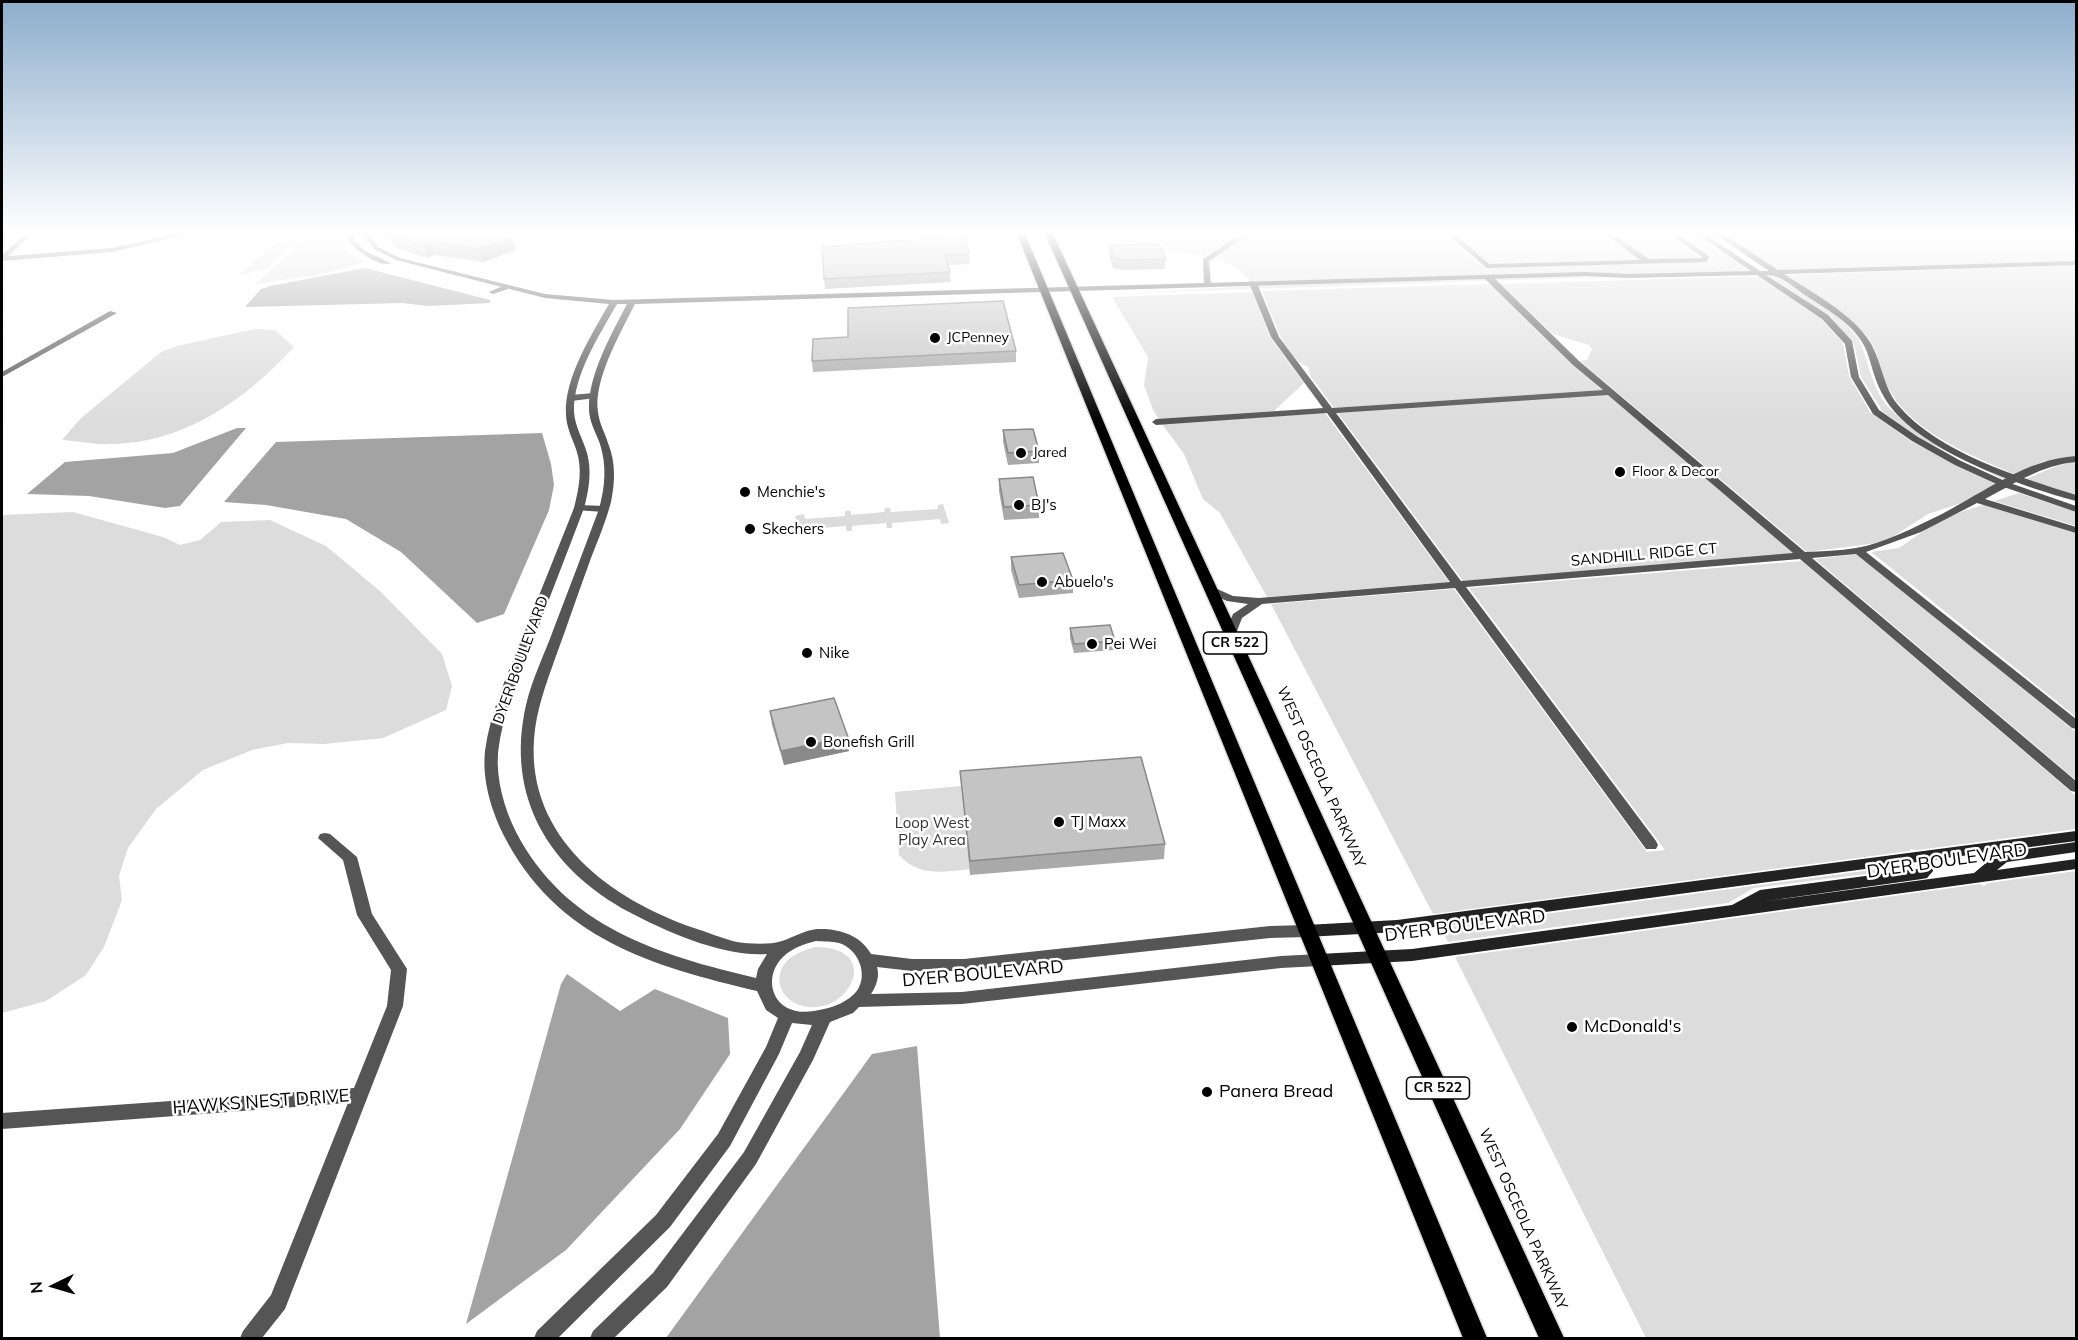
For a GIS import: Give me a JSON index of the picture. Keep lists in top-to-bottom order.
{
  "streets": {
    "main road": ["CR 522", "DYER BOULEVARD", "WEST OSCEOLA PARKWAY"],
    "street": ["SANDHILL RIDGE CT", "HAWKS NEST DRIVE"]
  },
  "crossings": [
    ["SANDHILL RIDGE CT", "WEST OSCEOLA PARKWAY"],
    ["CR 522", "DYER BOULEVARD"],
    ["DYER BOULEVARD", "WEST OSCEOLA PARKWAY"]
  ],
  "parks": ["Loop West Play Area"],
  "places": [
    "JCPenney",
    "Jared",
    "Floor & Decor",
    "Menchie's",
    "BJ's",
    "Skechers",
    "Abuelo's",
    "Pei Wei",
    "Nike",
    "Bonefish Grill",
    "TJ Maxx",
    "McDonald's",
    "Panera Bread"
  ],
  "north": "left"
}
